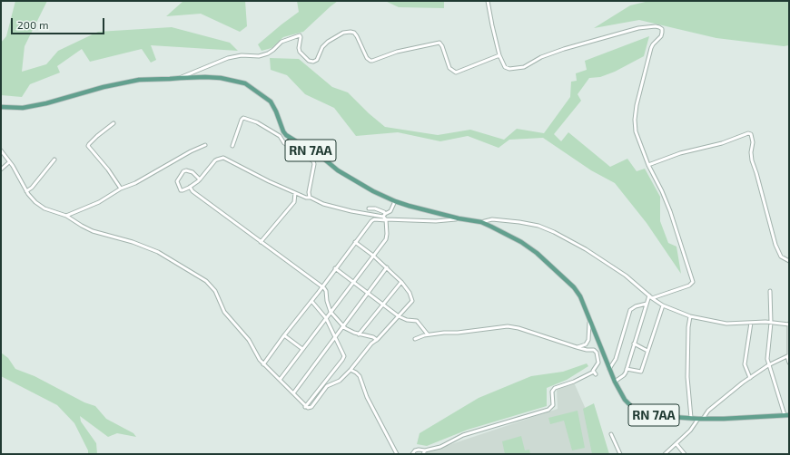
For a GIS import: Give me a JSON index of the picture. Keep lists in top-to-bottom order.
{
  "streets": {
    "main road": ["RN 7AA"]
  },
  "scale_bar": "200 m"
}
